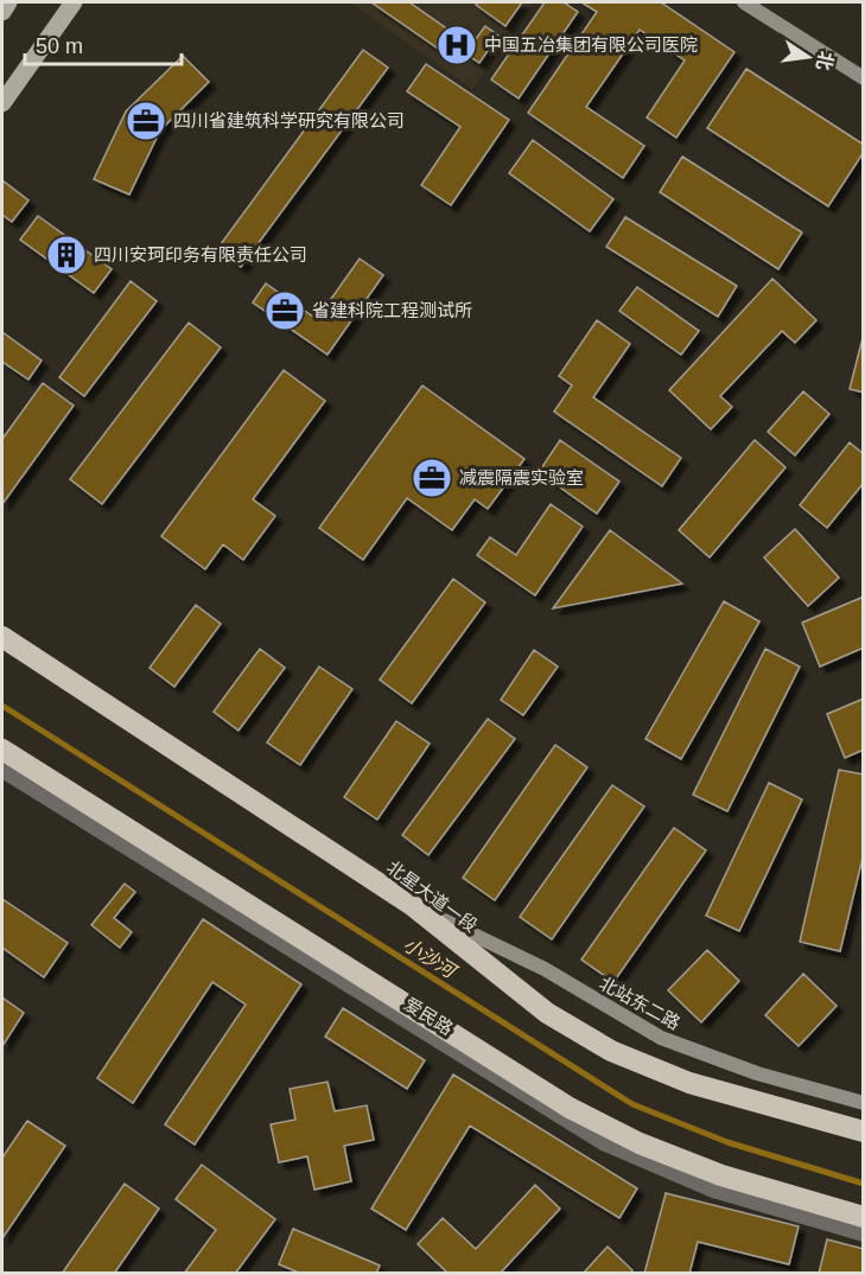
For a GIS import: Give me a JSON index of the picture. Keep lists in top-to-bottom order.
{
  "streets": {
    "highway": ["北星大道一段"],
    "street": ["北站东二路", "爱民路"]
  },
  "crossings": [
    ["北星大道一段", "北站东二路"]
  ],
  "water": ["小沙河"],
  "places": {
    "hospital": ["中国五冶集团有限公司医院"],
    "office": ["四川省建筑科学研究有限公司", "省建科院工程测试所", "减震隔震实验室"],
    "building": ["四川安珂印务有限责任公司"]
  },
  "scale_bar": "50 m",
  "north": "right"
}
